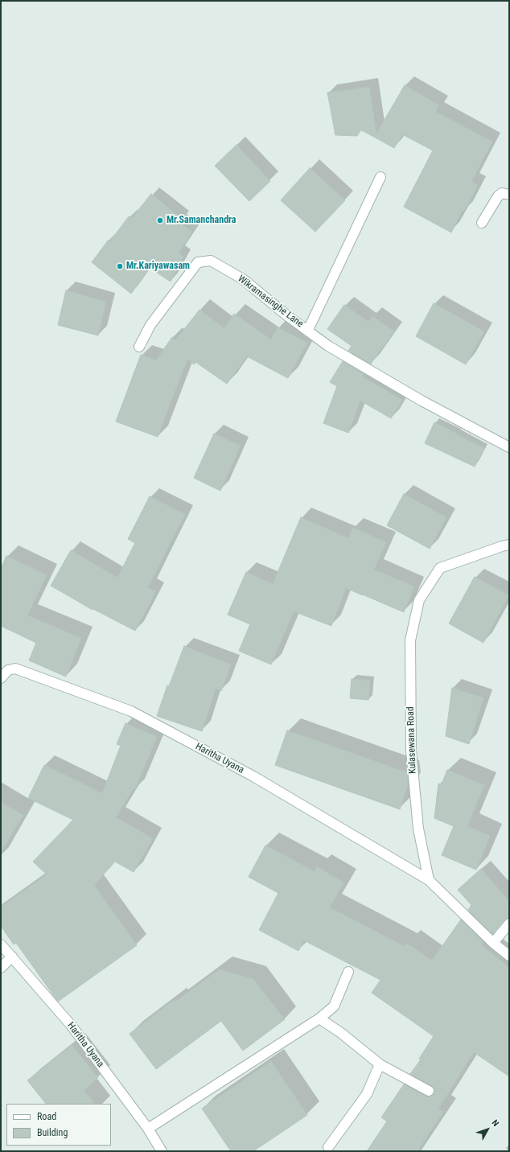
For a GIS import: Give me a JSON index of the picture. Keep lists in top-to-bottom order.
{
  "streets": {
    "street": ["Wikramasinghe Lane", "Kulasewana Road", "Haritha Uyana"]
  },
  "crossings": [
    ["Kulasewana Road", "Haritha Uyana"]
  ],
  "places": ["Mr.Samanchandra", "Mr.Kariyawasam"],
  "legend": ["Road", "Building"],
  "north": "top right"
}
